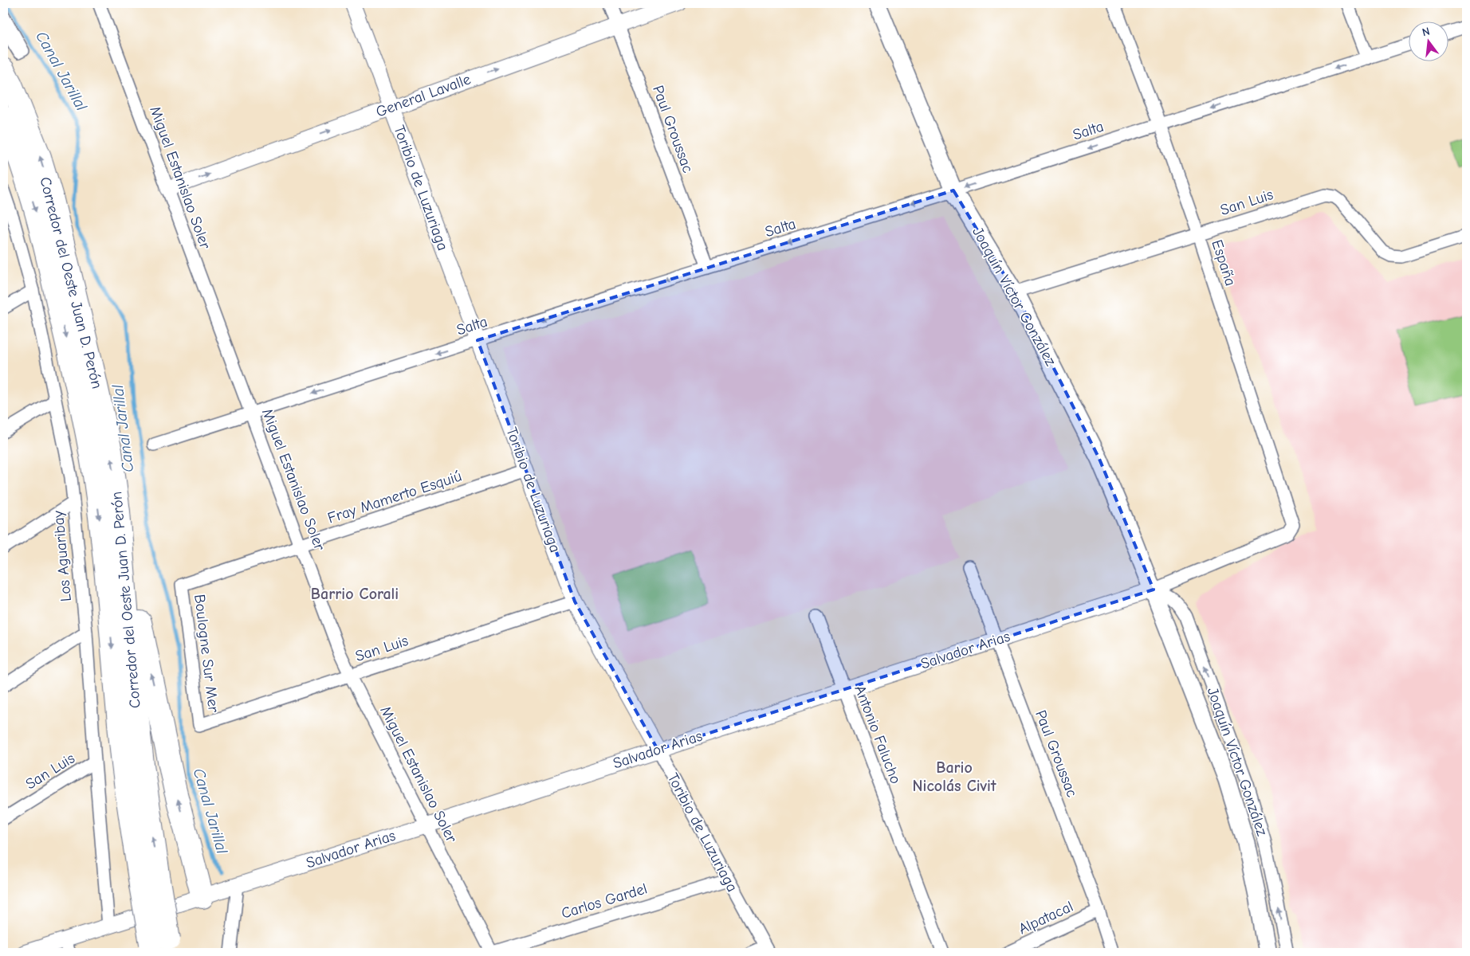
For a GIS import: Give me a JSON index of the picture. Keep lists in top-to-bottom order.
{
  "streets": {
    "highway": ["Corredor del Oeste Juan D. Perón"],
    "main road": ["Joaquín Víctor González"],
    "street": [
      "General Lavalle",
      "Paul Groussac",
      "Salta",
      "Miguel Estanislao Soler",
      "Toribio de Luzuriaga",
      "San Luis",
      "España",
      "Fray Mamerto Esquiú",
      "Los Aguaribay",
      "Salvador Arias",
      "Boulogne Sur Mer",
      "Antonio Falucho",
      "Carlos Gardel",
      "Alpatacal"
    ]
  },
  "crossings": [
    ["General Lavalle", "Paul Groussac"],
    ["General Lavalle", "Miguel Estanislao Soler"],
    ["General Lavalle", "Toribio de Luzuriaga"],
    ["Paul Groussac", "Salta"],
    ["Paul Groussac", "Salvador Arias"],
    ["Paul Groussac", "Alpatacal"],
    ["Salta", "Miguel Estanislao Soler"],
    ["Salta", "Toribio de Luzuriaga"],
    ["Salta", "España"],
    ["Salta", "Joaquín Víctor González"],
    ["Miguel Estanislao Soler", "San Luis"],
    ["Miguel Estanislao Soler", "Fray Mamerto Esquiú"],
    ["Miguel Estanislao Soler", "Salvador Arias"],
    ["Miguel Estanislao Soler", "Carlos Gardel"],
    ["Toribio de Luzuriaga", "San Luis"],
    ["Toribio de Luzuriaga", "Fray Mamerto Esquiú"],
    ["Toribio de Luzuriaga", "Salvador Arias"],
    ["Toribio de Luzuriaga", "Carlos Gardel"],
    ["San Luis", "España"],
    ["San Luis", "Joaquín Víctor González"],
    ["San Luis", "Los Aguaribay"],
    ["San Luis", "Boulogne Sur Mer"],
    ["España", "Salvador Arias"],
    ["Joaquín Víctor González", "Salvador Arias"],
    ["Fray Mamerto Esquiú", "Boulogne Sur Mer"],
    ["Los Aguaribay", "Salvador Arias"],
    ["Salvador Arias", "Antonio Falucho"]
  ],
  "one_way": ["General Lavalle", "Salta"],
  "districts": ["Barrio Corali", "Bario Nicolás Civit"],
  "water": ["Canal Jarillal"],
  "north": "top"
}
